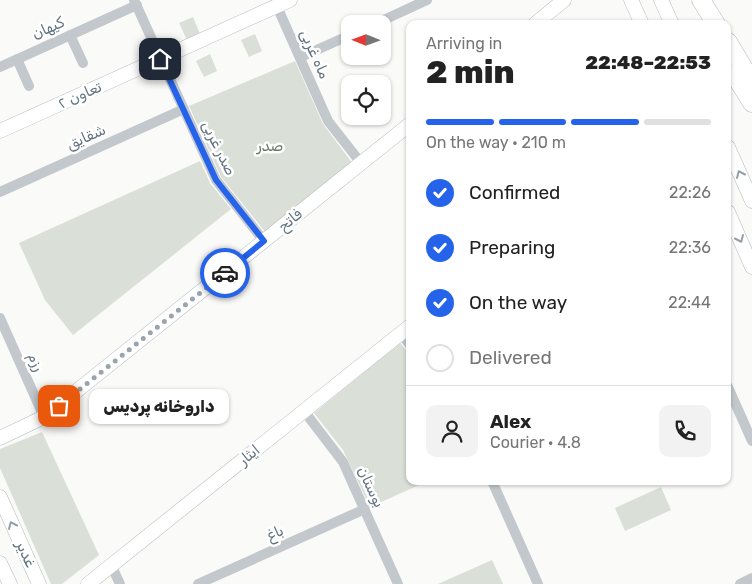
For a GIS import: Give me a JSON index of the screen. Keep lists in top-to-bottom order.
{
  "streets": {
    "street": [
      "کیهان",
      "ماه غربی",
      "تعاون ۲",
      "شقایق",
      "صدر غربی",
      "فاتح",
      "رزم",
      "ایثار",
      "بوستان",
      "باغ",
      "غدیر"
    ]
  },
  "crossings": [
    ["کیهان", "صدر غربی"],
    ["ماه غربی", "تعاون ۲"],
    ["ماه غربی", "فاتح"],
    ["تعاون ۲", "صدر غربی"],
    ["شقایق", "صدر غربی"],
    ["صدر غربی", "فاتح"],
    ["فاتح", "رزم"],
    ["ایثار", "بوستان"],
    ["بوستان", "باغ"]
  ],
  "one_way": ["غدیر"],
  "parks": ["صدر"],
  "places": ["داروخانه پردیس"],
  "north": "left",
  "page": {
    "heading": ["2 min", "Arriving in", "22:48–22:53"],
    "panel": ["Alex", "Courier · 4.8"],
    "bar": "On the way · 210 m",
    "list": [
      ["Confirmed", "22:26"],
      ["Preparing", "22:36"],
      ["On the way", "22:44"],
      "Delivered"
    ],
    "bubble": "داروخانه پردیس"
  }
}
